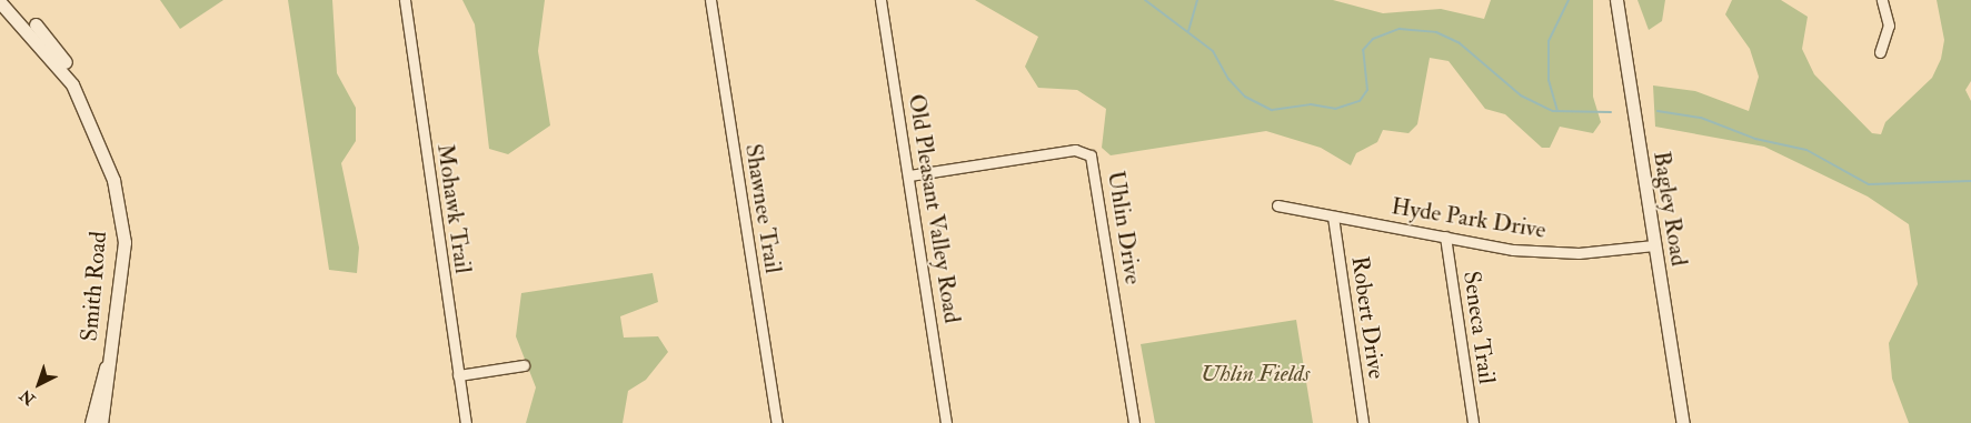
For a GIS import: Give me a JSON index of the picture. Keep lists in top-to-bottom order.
{
  "streets": {
    "main road": ["Bagley Road", "Smith Road"],
    "street": [
      "Mohawk Trail",
      "Shawnee Trail",
      "Old Pleasant Valley Road",
      "Hyde Park Drive",
      "Uhlin Drive",
      "Robert Drive",
      "Seneca Trail"
    ]
  },
  "crossings": [
    ["Old Pleasant Valley Road", "Uhlin Drive"],
    ["Bagley Road", "Hyde Park Drive"],
    ["Hyde Park Drive", "Robert Drive"],
    ["Hyde Park Drive", "Seneca Trail"]
  ],
  "parks": ["Uhlin Fields"],
  "north": "bottom left"
}
